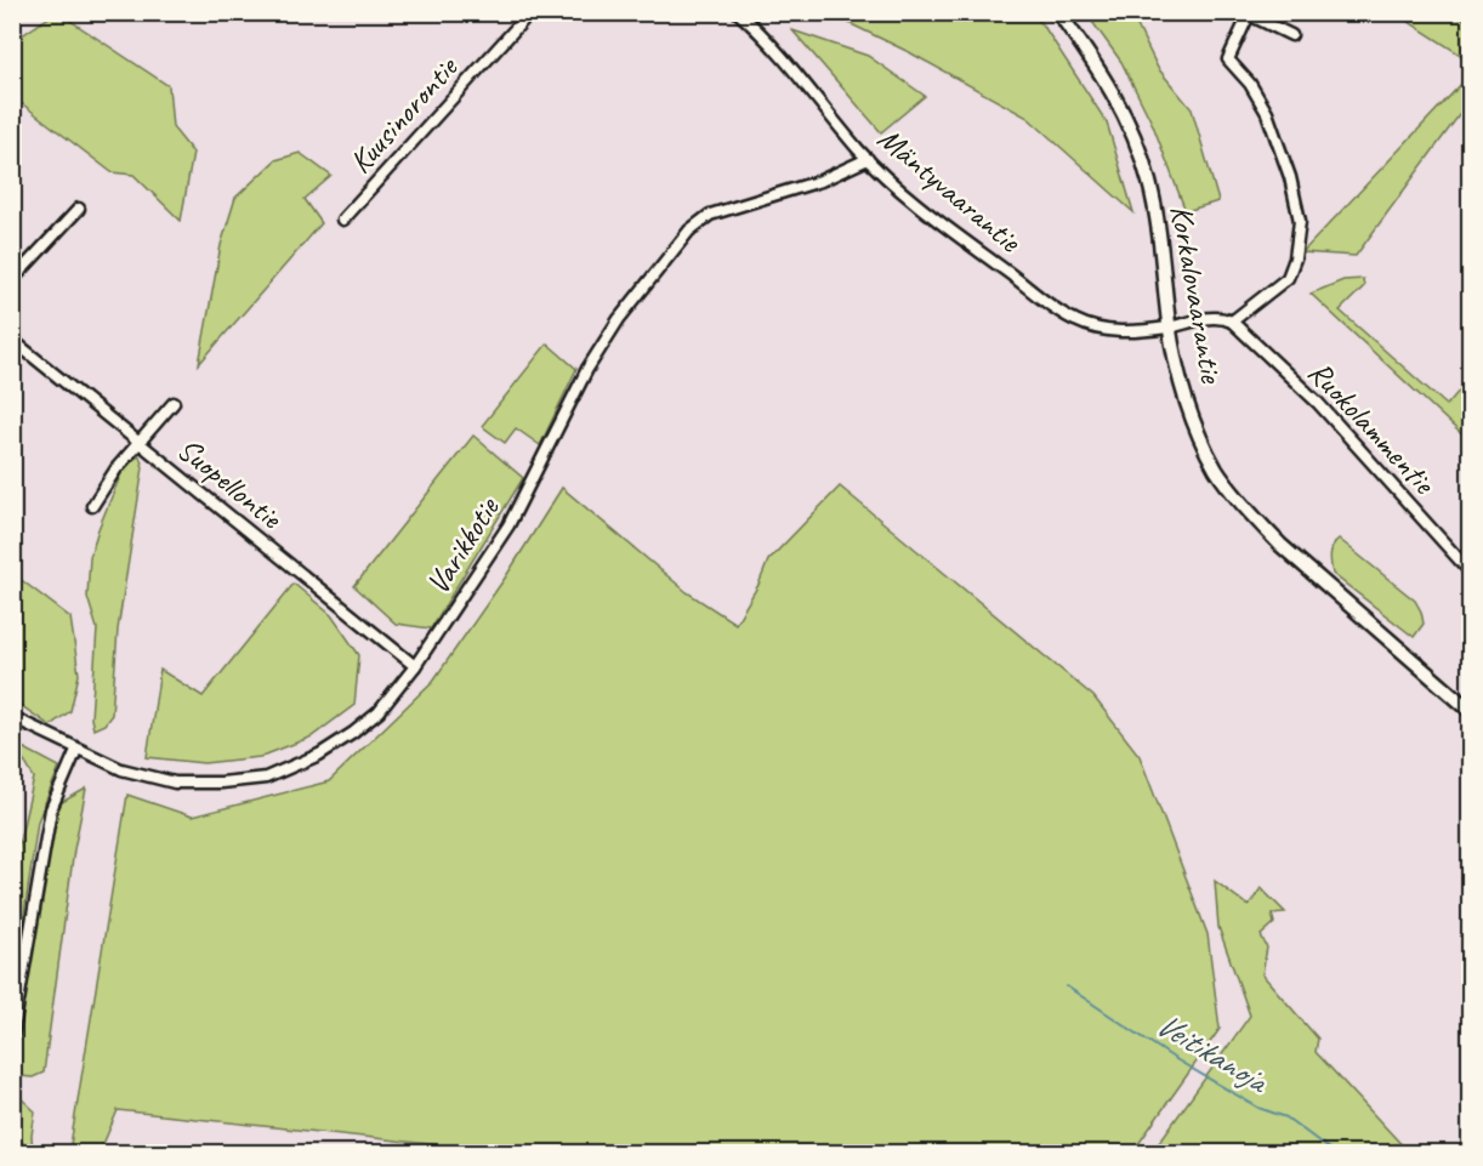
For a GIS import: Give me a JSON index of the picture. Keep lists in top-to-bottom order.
{
  "streets": {
    "street": [
      "Kuusinorontie",
      "Mäntyvaarantie",
      "Korkalovaarantie",
      "Ruokolammentie",
      "Suopellontie",
      "Varikkotie"
    ]
  },
  "crossings": [
    ["Mäntyvaarantie", "Korkalovaarantie"],
    ["Mäntyvaarantie", "Ruokolammentie"],
    ["Mäntyvaarantie", "Varikkotie"],
    ["Suopellontie", "Varikkotie"]
  ],
  "water": ["Veitikanoja"]
}
